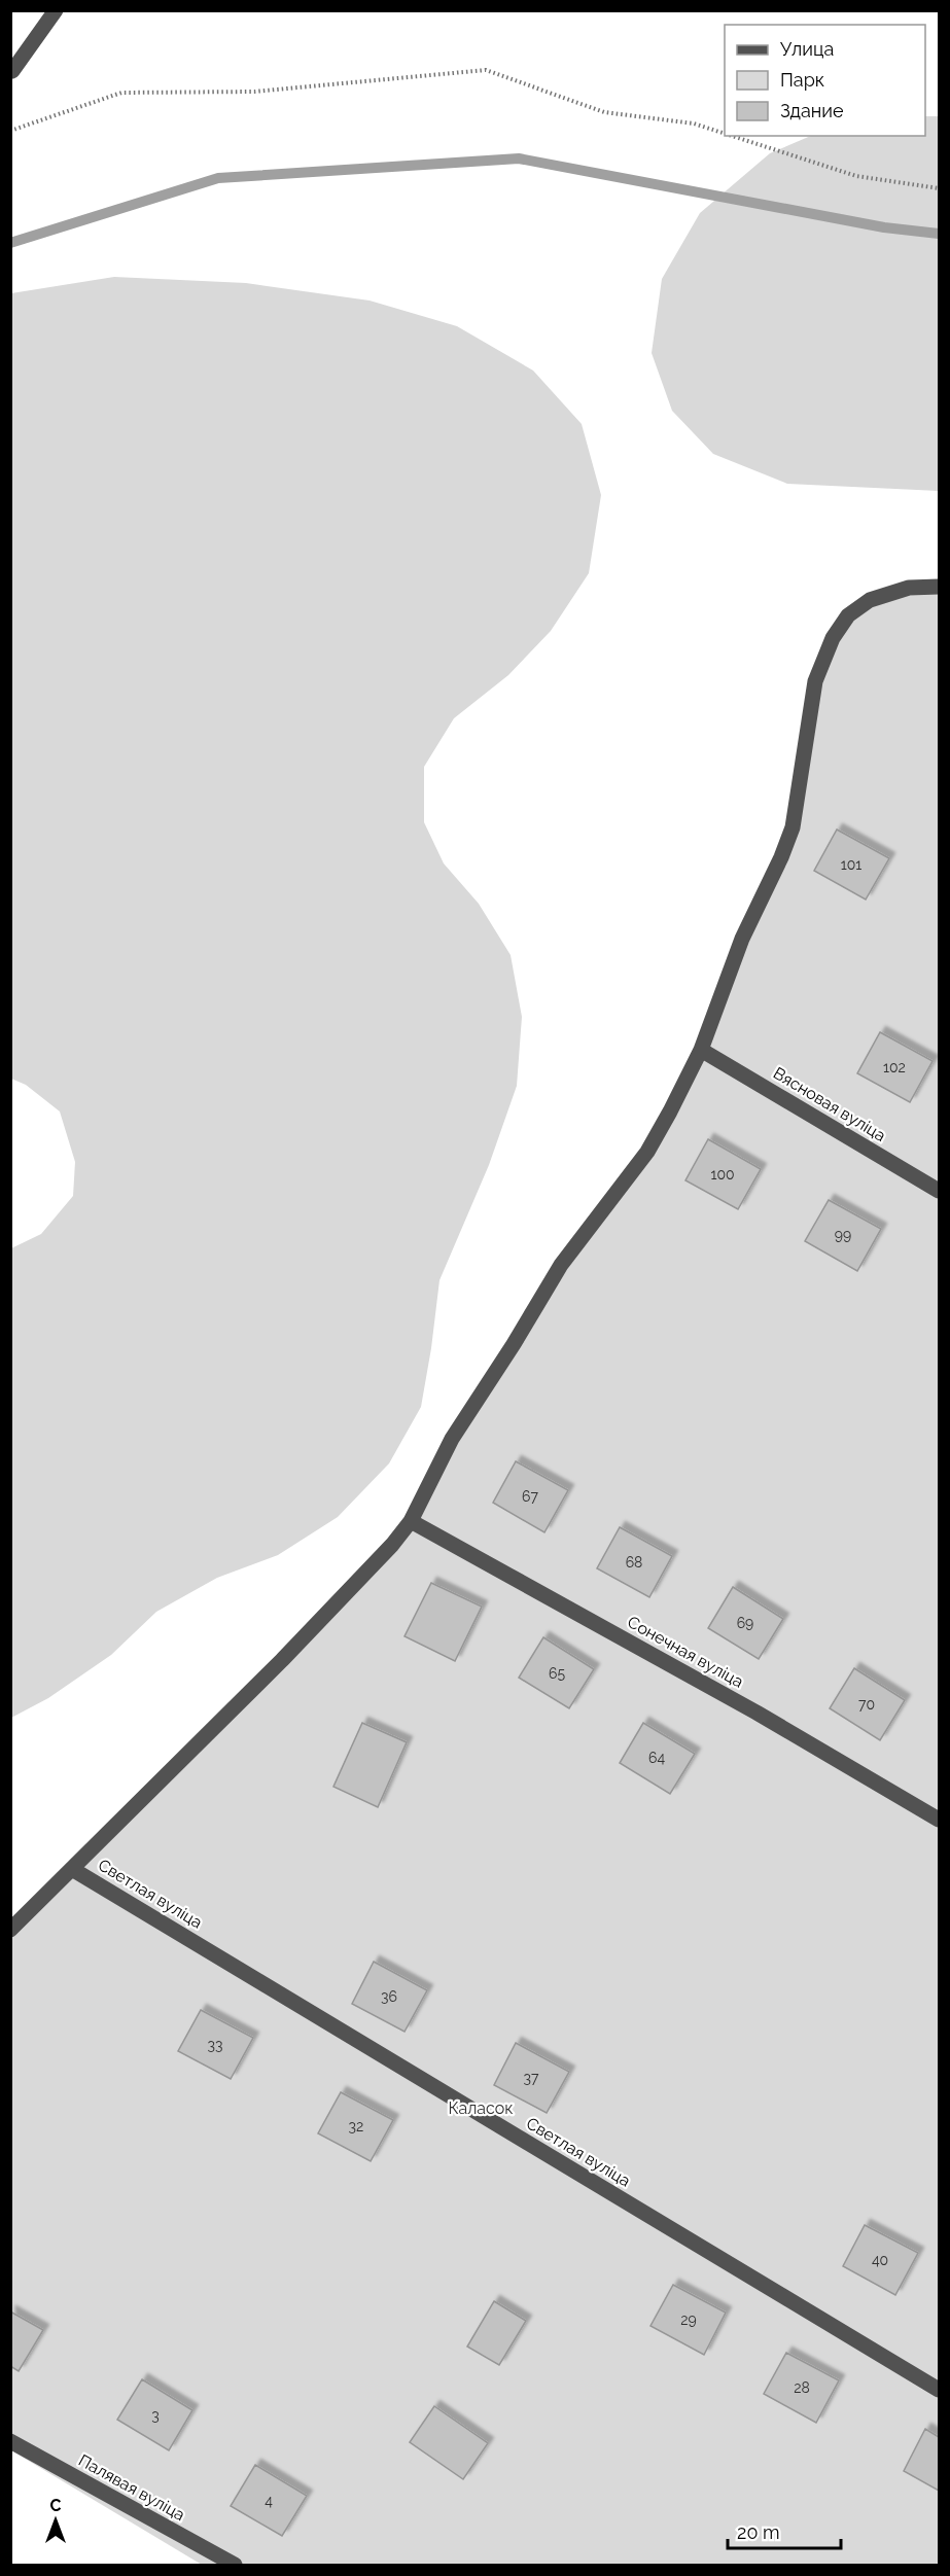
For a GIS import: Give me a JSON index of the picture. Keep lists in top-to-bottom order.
{
  "streets": {
    "street": [
      "Вясновая вуліца",
      "Сонечная вуліца",
      "Светлая вуліца",
      "Палявая вуліца"
    ]
  },
  "parks": ["Каласок"],
  "house_numbers": [
    "101",
    "102",
    "100",
    "99",
    "67",
    "68",
    "69",
    "65",
    "70",
    "64",
    "36",
    "33",
    "37",
    "32",
    "40",
    "29",
    "28",
    "3",
    "4"
  ],
  "legend": ["Улица", "Парк", "Здание"],
  "scale_bar": "20 m",
  "north": "top"
}
